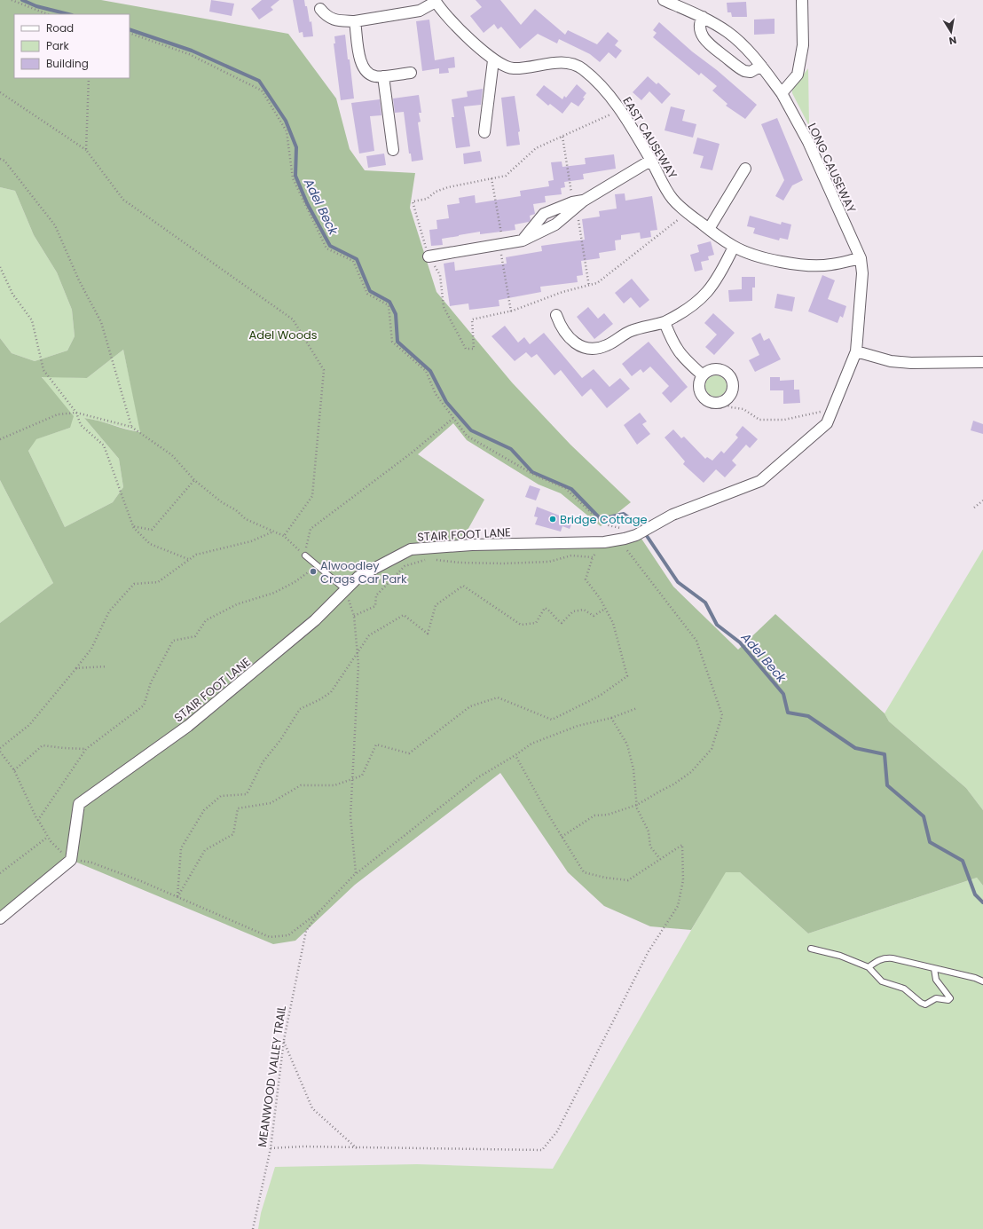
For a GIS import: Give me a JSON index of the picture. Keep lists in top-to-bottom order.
{
  "streets": {
    "street": ["EAST CAUSEWAY", "LONG CAUSEWAY", "STAIR FOOT LANE"],
    "path": ["MEANWOOD VALLEY TRAIL"]
  },
  "crossings": [
    ["EAST CAUSEWAY", "LONG CAUSEWAY"],
    ["LONG CAUSEWAY", "STAIR FOOT LANE"]
  ],
  "water": ["Adel Beck"],
  "parks": ["Adel Woods"],
  "places": ["Bridge Cottage", "Alwoodley Crags Car Park"],
  "legend": ["Road", "Park", "Building"],
  "north": "bottom"
}
